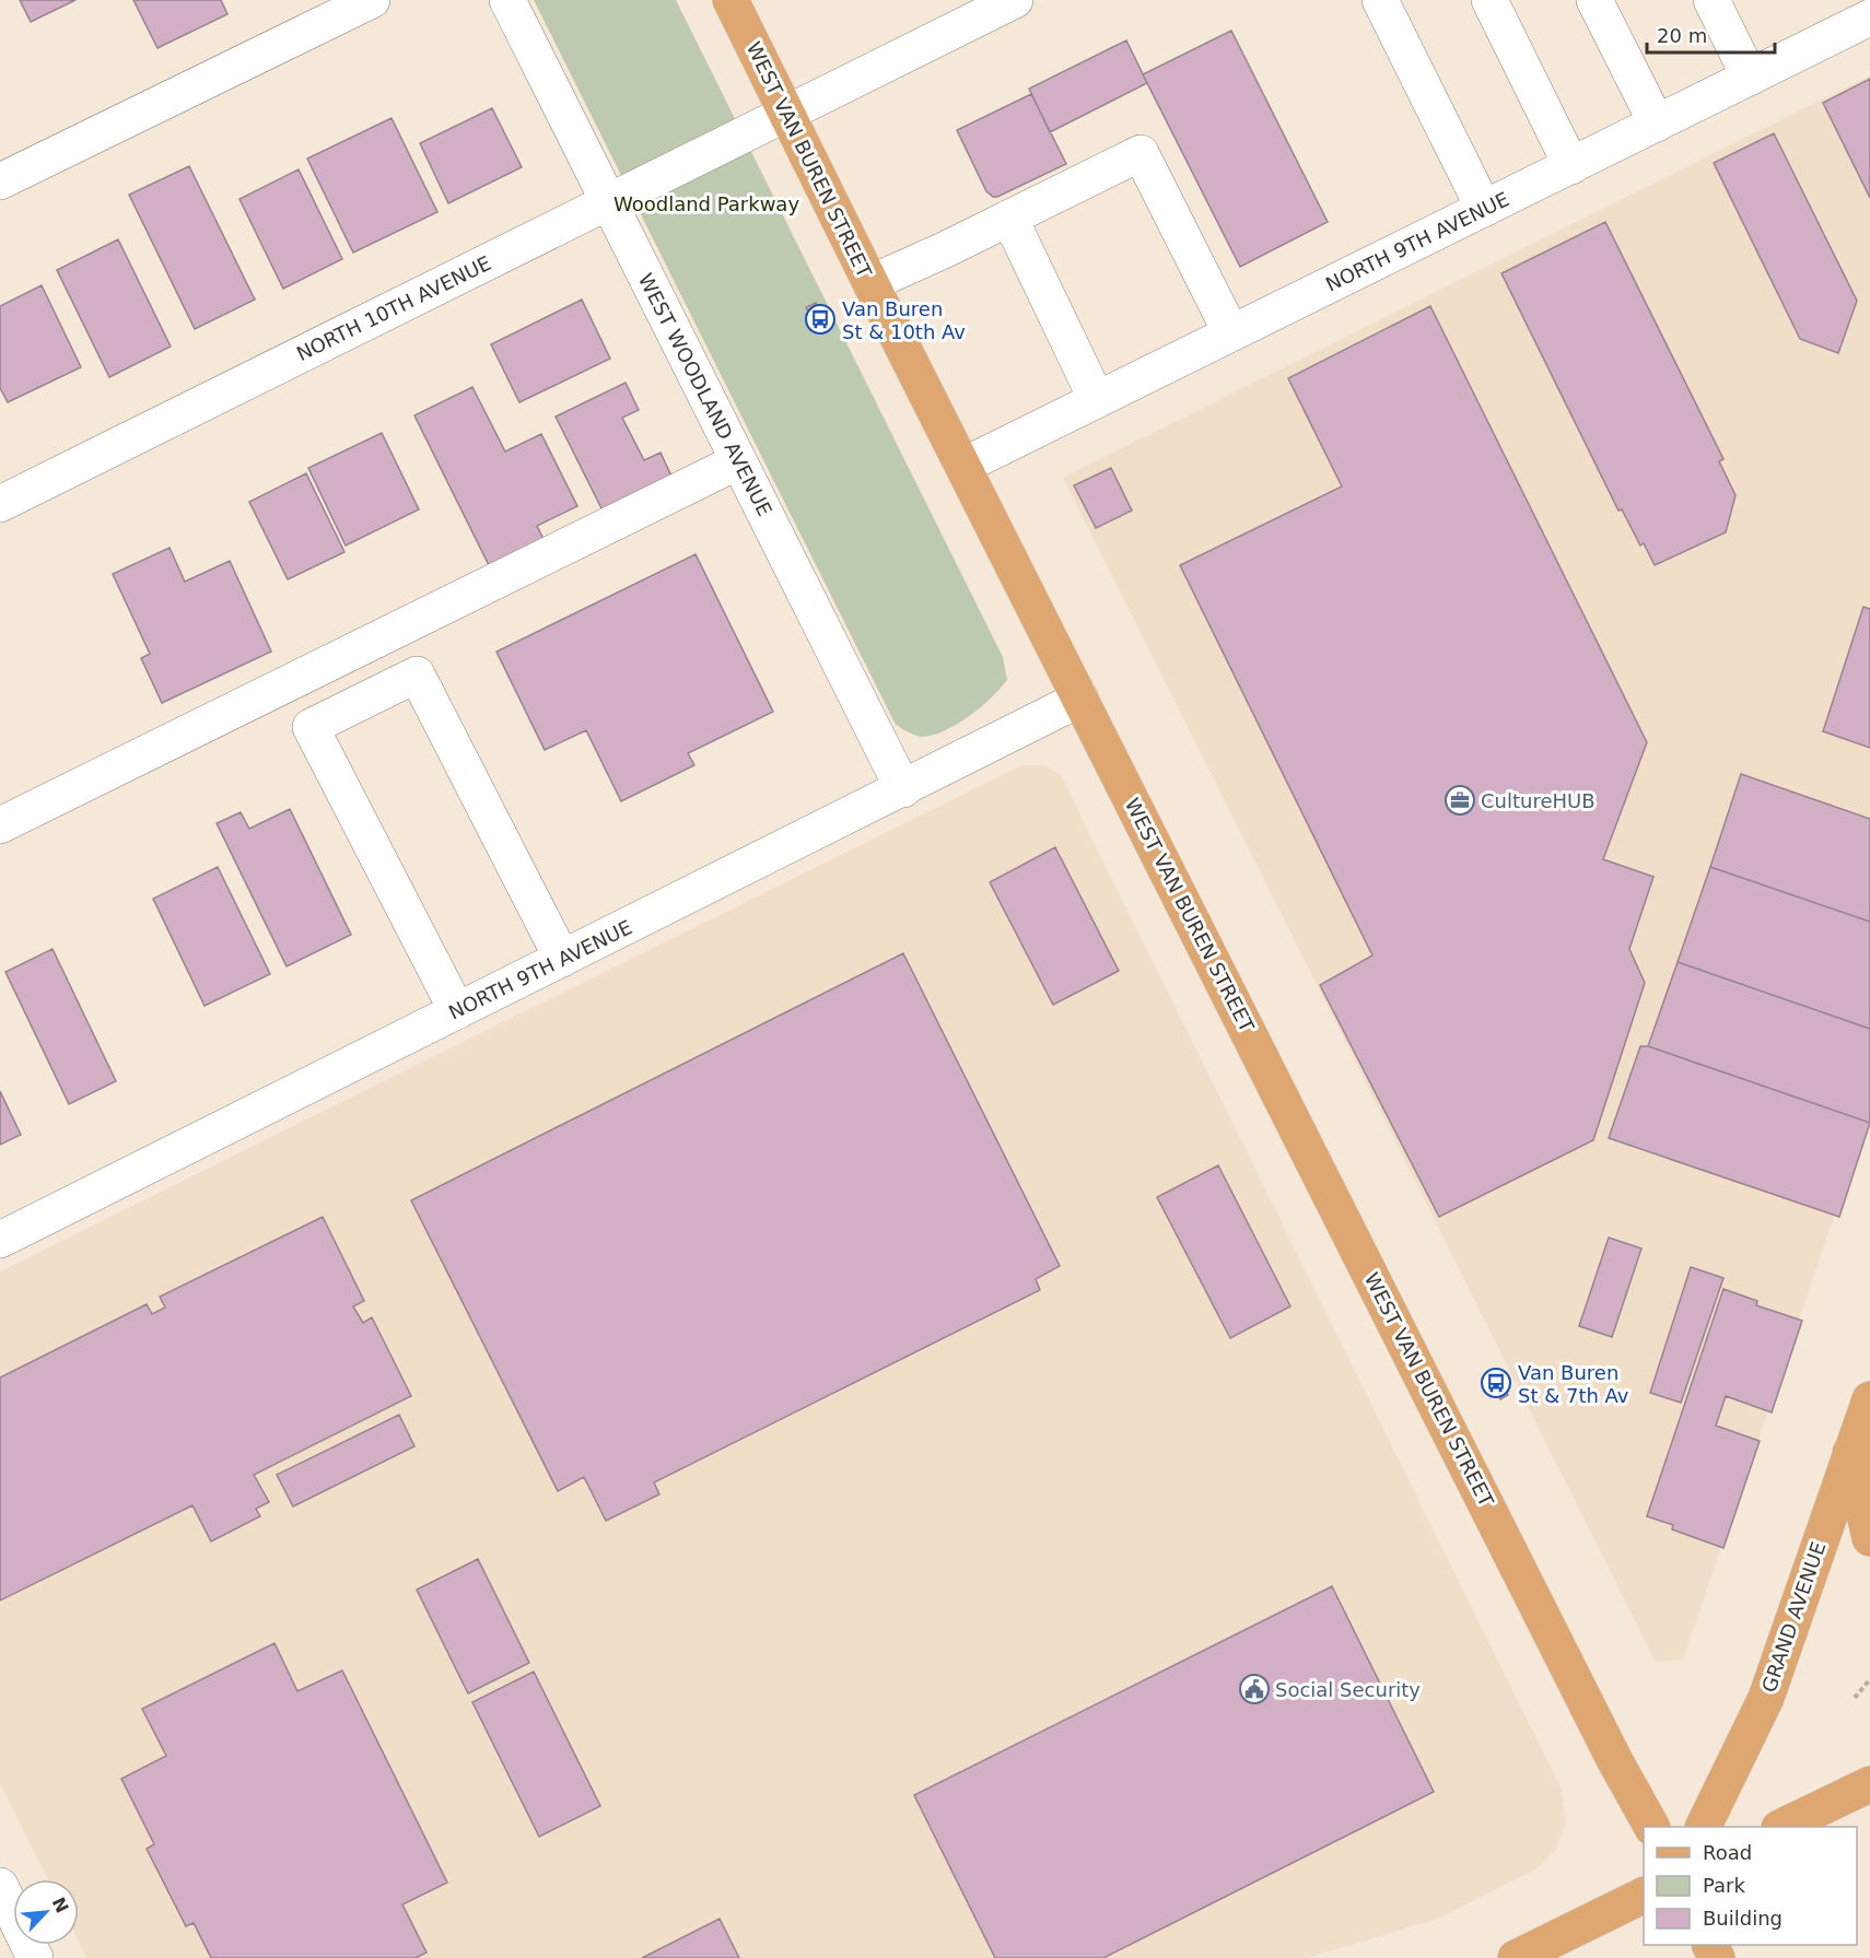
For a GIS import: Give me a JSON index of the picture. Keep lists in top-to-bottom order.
{
  "streets": {
    "main road": ["WEST VAN BUREN STREET", "GRAND AVENUE"],
    "street": ["NORTH 9TH AVENUE", "NORTH 10TH AVENUE", "WEST WOODLAND AVENUE"]
  },
  "crossings": [
    ["WEST VAN BUREN STREET", "NORTH 9TH AVENUE"],
    ["WEST VAN BUREN STREET", "NORTH 10TH AVENUE"],
    ["NORTH 9TH AVENUE", "WEST WOODLAND AVENUE"],
    ["NORTH 10TH AVENUE", "WEST WOODLAND AVENUE"]
  ],
  "parks": ["Woodland Parkway"],
  "places": {
    "bus stop": ["Van Buren St & 10th Av", "Van Buren St & 7th Av"],
    "office": ["CultureHUB"],
    "public building": ["Social Security"]
  },
  "legend": ["Road", "Park", "Building"],
  "scale_bar": "20 m",
  "north": "top right"
}
